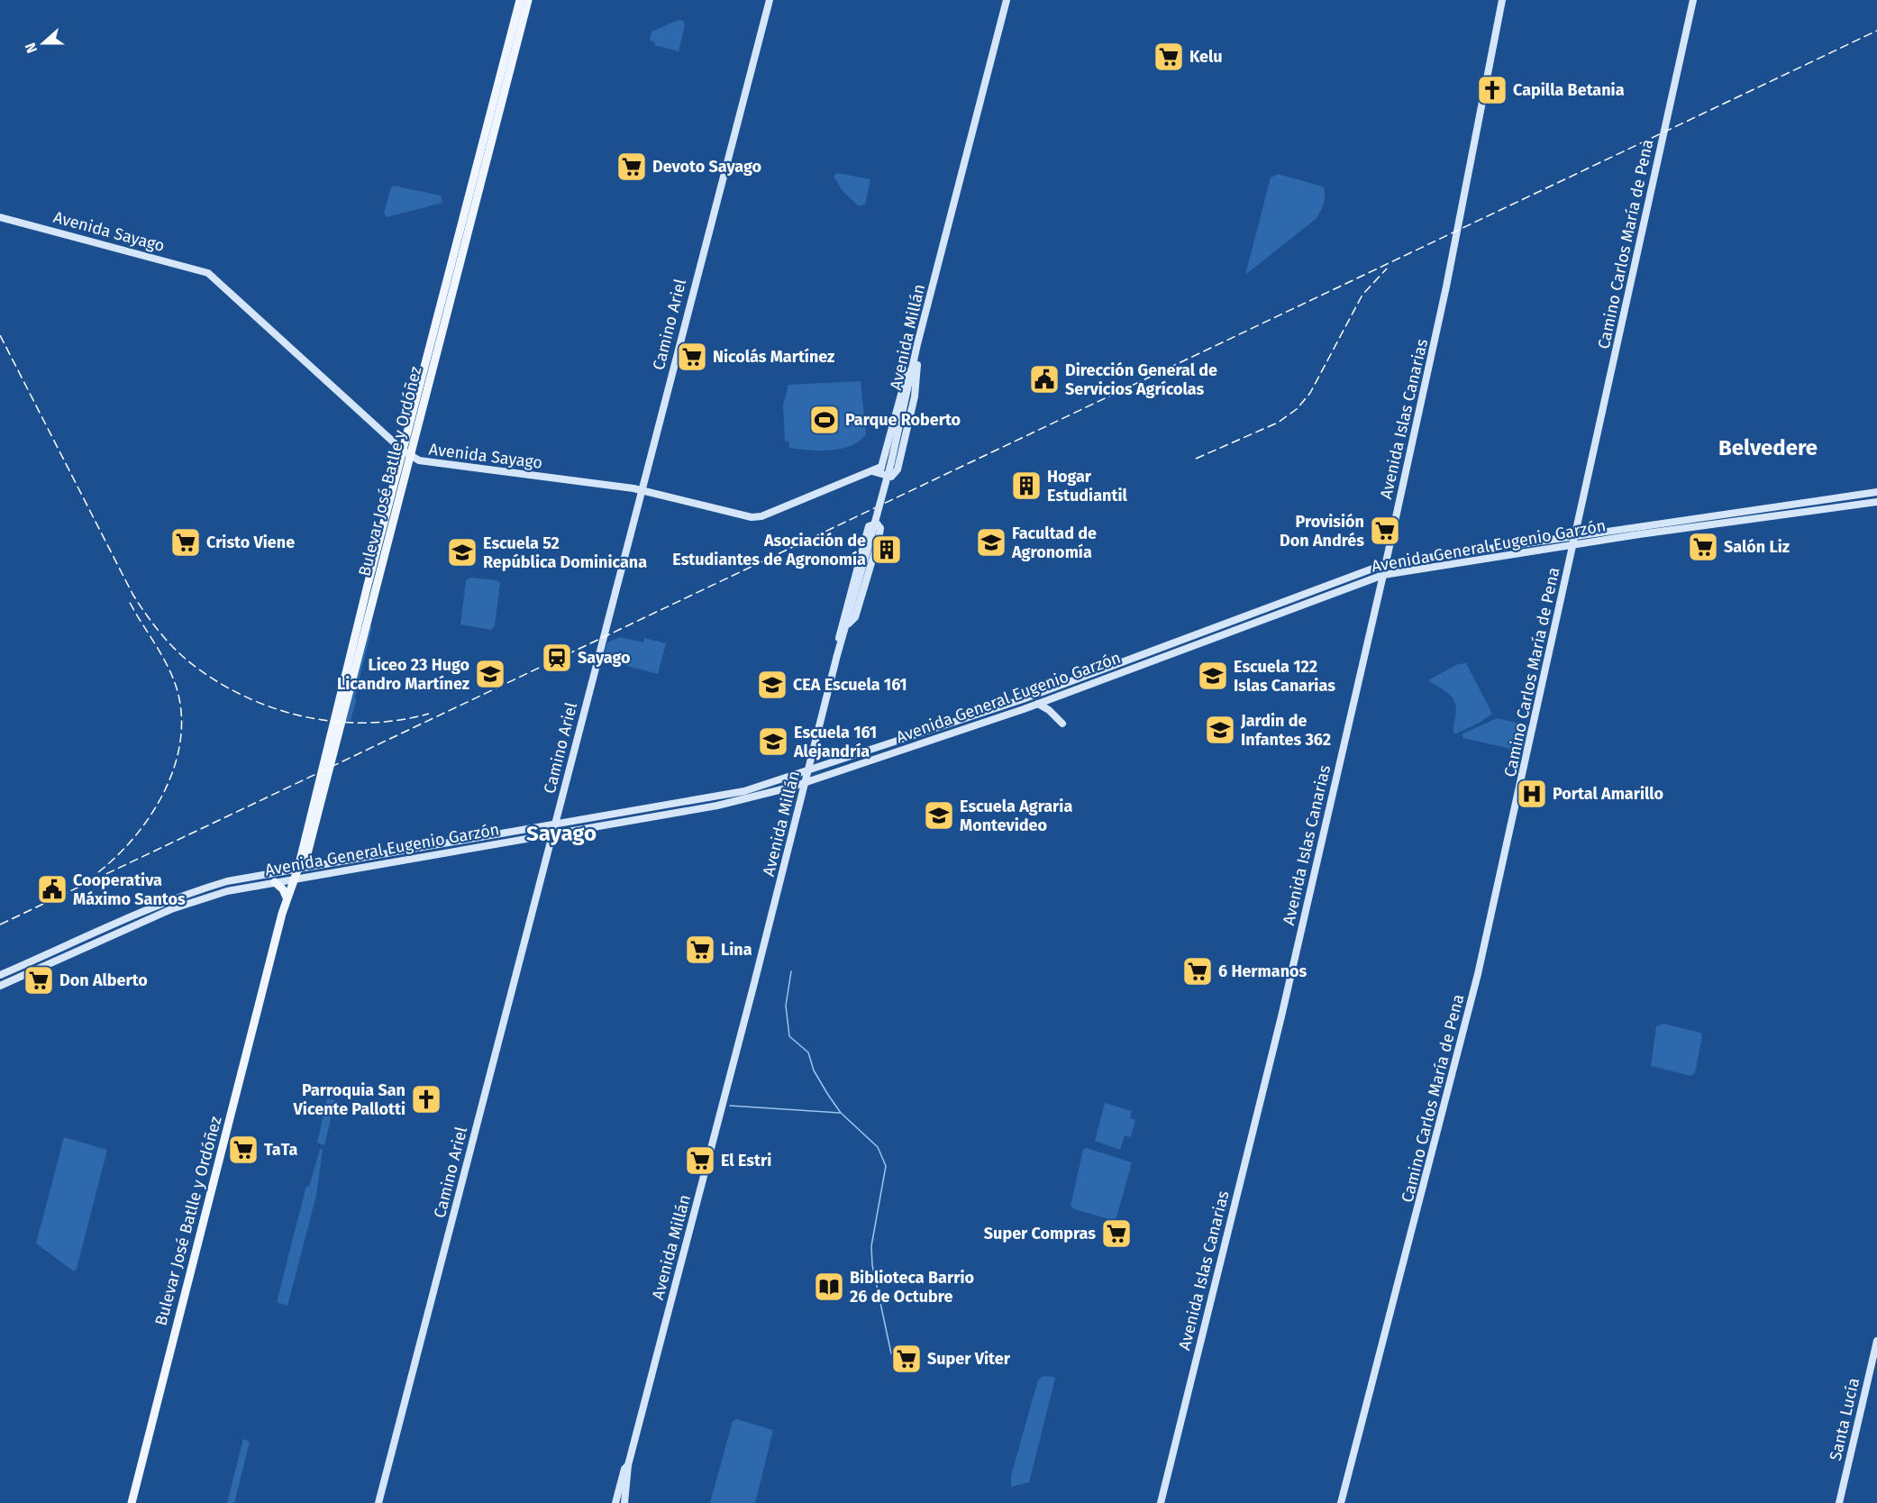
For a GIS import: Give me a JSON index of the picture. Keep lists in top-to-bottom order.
{
  "streets": {
    "main road": [
      "Avenida Sayago",
      "Camino Carlos María de Pena",
      "Camino Ariel",
      "Avenida Millán",
      "Avenida Islas Canarias",
      "Bulevar José Batlle y Ordóñez",
      "Avenida General Eugenio Garzón",
      "Santa Lucía"
    ]
  },
  "crossings": [
    ["Avenida Sayago", "Camino Ariel"],
    ["Avenida Sayago", "Bulevar José Batlle y Ordóñez"],
    ["Camino Carlos María de Pena", "Avenida General Eugenio Garzón"],
    ["Camino Ariel", "Avenida General Eugenio Garzón"],
    ["Avenida Millán", "Avenida General Eugenio Garzón"],
    ["Avenida Islas Canarias", "Avenida General Eugenio Garzón"],
    ["Bulevar José Batlle y Ordóñez", "Avenida General Eugenio Garzón"]
  ],
  "districts": ["Belvedere", "Sayago"],
  "places": {
    "supermarket": [
      "Kelu",
      "Devoto Sayago",
      "Nicolás Martínez",
      "Provisión Don Andrés",
      "Cristo Viene",
      "Salón Liz",
      "Lina",
      "6 Hermanos",
      "Don Alberto",
      "TaTa",
      "El Estri",
      "Super Compras",
      "Super Viter"
    ],
    "church": ["Capilla Betania", "Parroquia San Vicente Pallotti"],
    "public building": ["Dirección General de Servicios Agrícolas", "Cooperativa Máximo Santos"],
    "sports": ["Parque Roberto"],
    "building": ["Hogar Estudiantil", "Asociación de Estudiantes de Agronomía"],
    "school or university": [
      "Facultad de Agronomía",
      "Escuela 52 República Dominicana",
      "Liceo 23 Hugo Licandro Martínez",
      "Escuela 122 Islas Canarias",
      "CEA Escuela 161",
      "Jardin de Infantes 362",
      "Escuela 161 Alejandría",
      "Escuela Agraria Montevideo"
    ],
    "station": ["Sayago"],
    "hospital": ["Portal Amarillo"],
    "library": ["Biblioteca Barrio 26 de Octubre"]
  },
  "north": "left"
}
